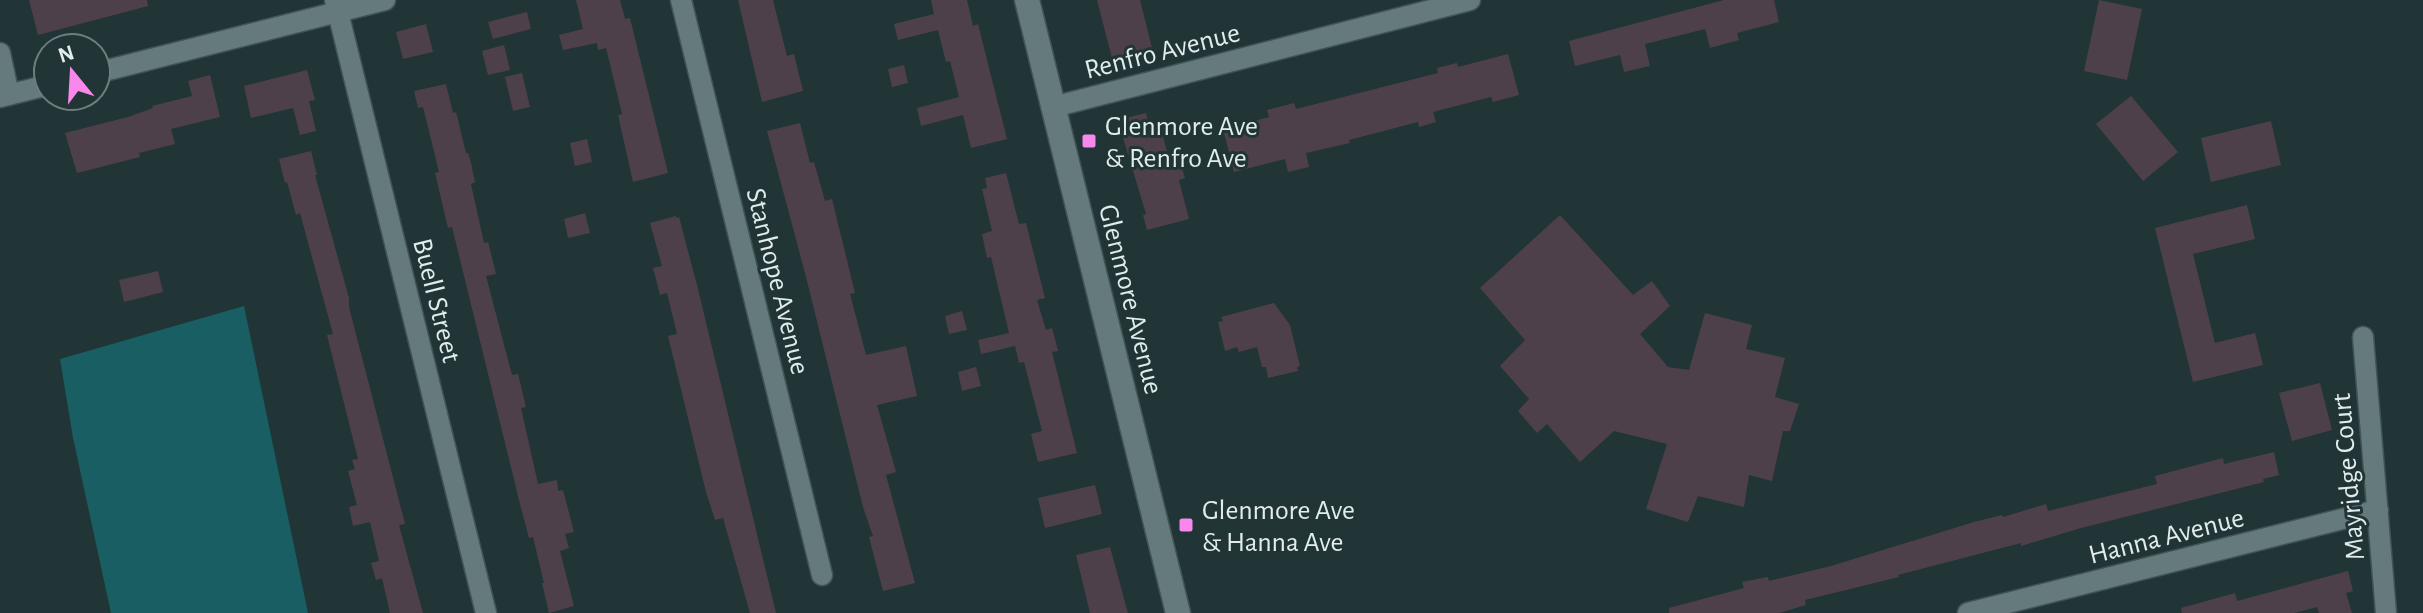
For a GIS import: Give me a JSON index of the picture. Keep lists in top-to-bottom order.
{
  "streets": {
    "street": [
      "Renfro Avenue",
      "Stanhope Avenue",
      "Glenmore Avenue",
      "Buell Street",
      "Mayridge Court",
      "Hanna Avenue"
    ]
  },
  "crossings": [
    ["Renfro Avenue", "Glenmore Avenue"],
    ["Mayridge Court", "Hanna Avenue"]
  ],
  "places": {
    "transit": ["Glenmore Ave & Renfro Ave", "Glenmore Ave & Hanna Ave"]
  },
  "north": "top"
}
